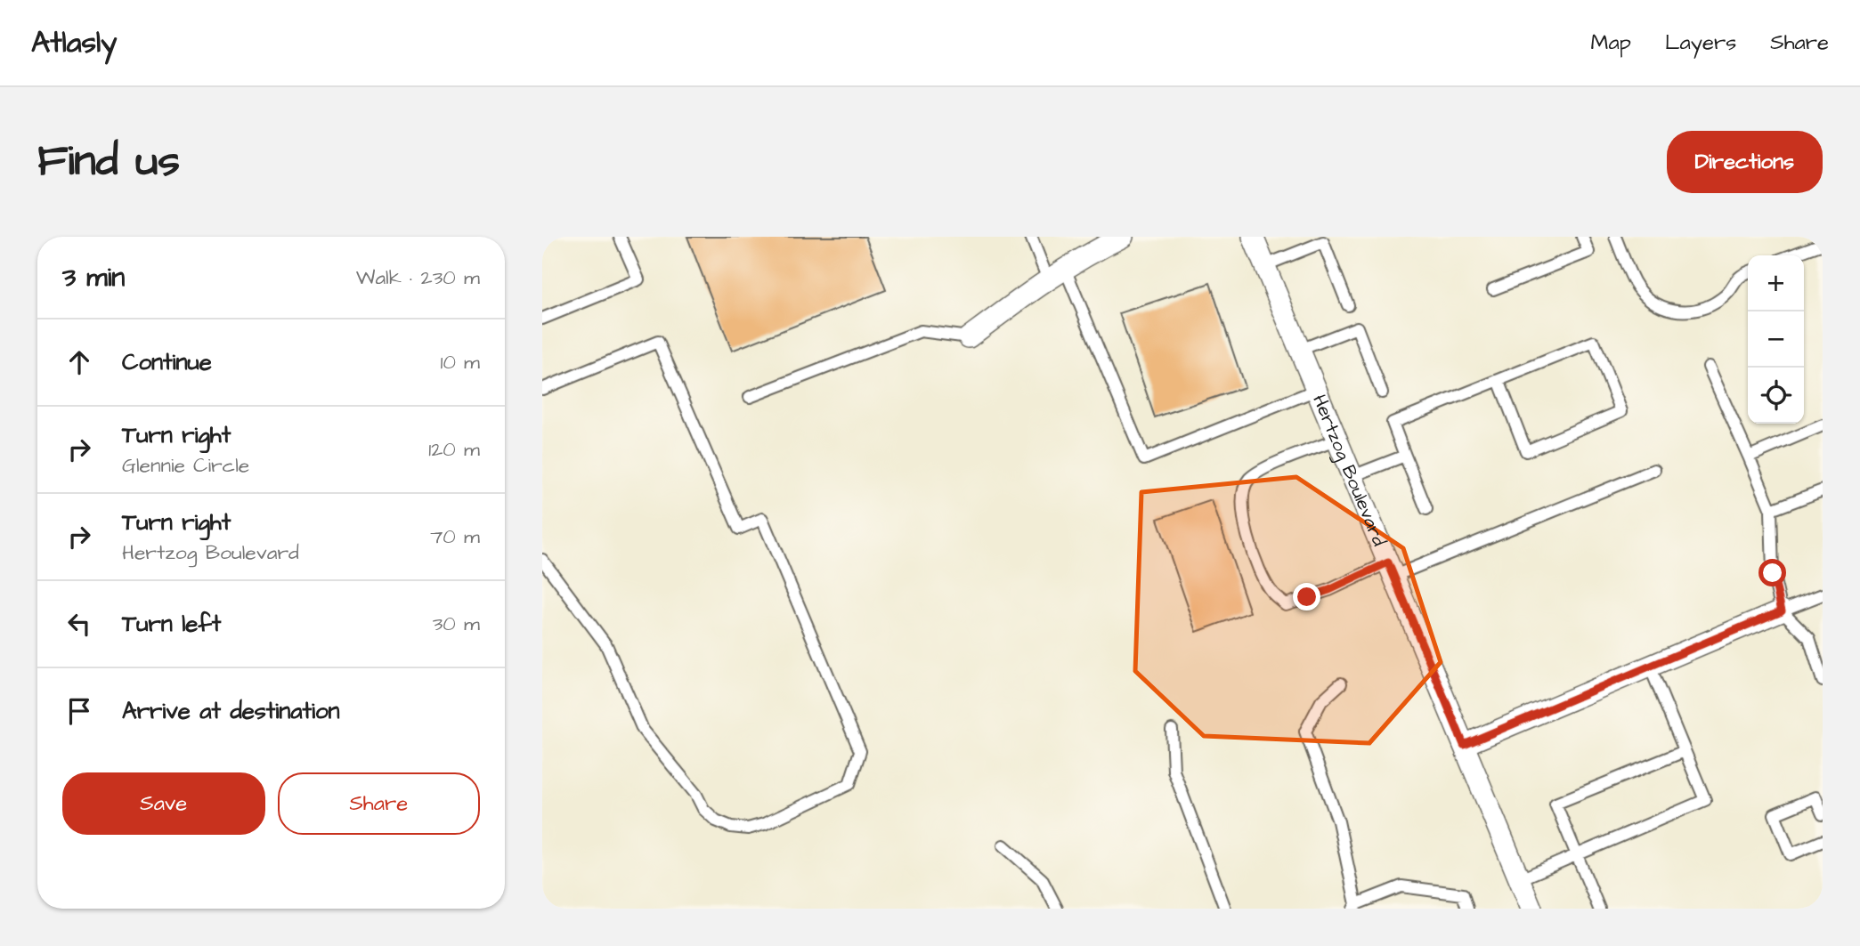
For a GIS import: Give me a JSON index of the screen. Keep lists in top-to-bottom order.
{
  "streets": {
    "street": ["Hertzog Boulevard"]
  },
  "page": {
    "header": "Atlasly",
    "nav": ["Map", "Layers", "Share"],
    "buttons": [
      "Directions",
      ["Save", "Share"]
    ],
    "title": "Find us",
    "heading": ["3 min", "Walk · 230 m"],
    "map_buttons": ["+", "−"],
    "list": [
      ["Continue", "10 m"],
      ["Turn right", "Glennie Circle", "120 m"],
      ["Turn right", "Hertzog Boulevard", "70 m"],
      ["Turn left", "30 m"],
      "Arrive at destination"
    ]
  }
}
